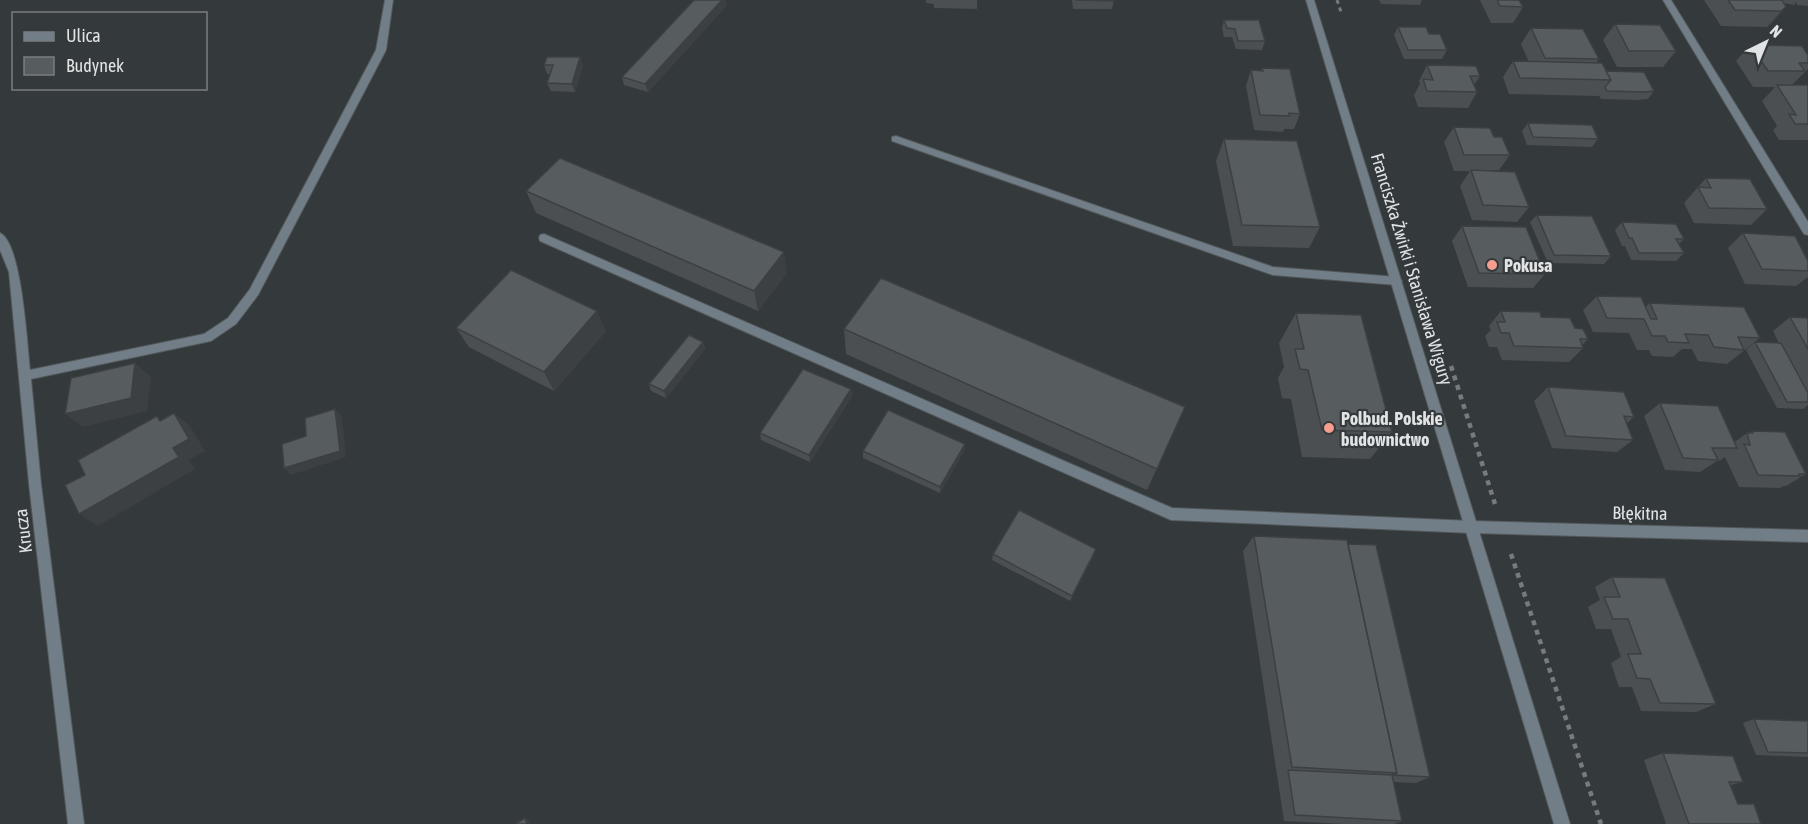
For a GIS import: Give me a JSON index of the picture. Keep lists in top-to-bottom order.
{
  "streets": {
    "street": ["Franciszka Żwirki i Stanisława Wigury", "Błękitna", "Krucza"]
  },
  "crossings": [
    ["Franciszka Żwirki i Stanisława Wigury", "Błękitna"]
  ],
  "places": ["Pokusa", "Polbud. Polskie budownictwo"],
  "legend": ["Ulica", "Budynek"],
  "north": "top right"
}
